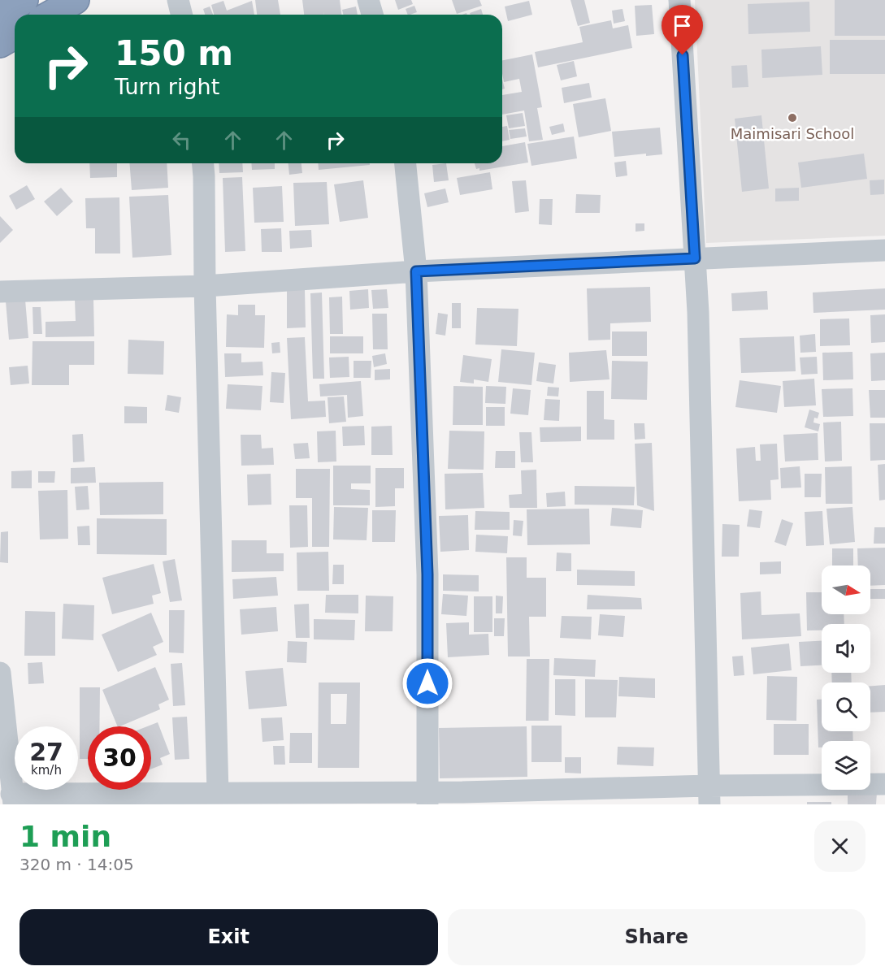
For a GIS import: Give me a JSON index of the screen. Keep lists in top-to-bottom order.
{
  "places": ["Maimisari School"],
  "north": "right",
  "page": {
    "turn": ["150 m", "Turn right"],
    "speed": "27 km/h",
    "limit": "30",
    "heading": ["1 min", "320 m · 14:05"],
    "buttons": ["Exit", "Share"]
  }
}
